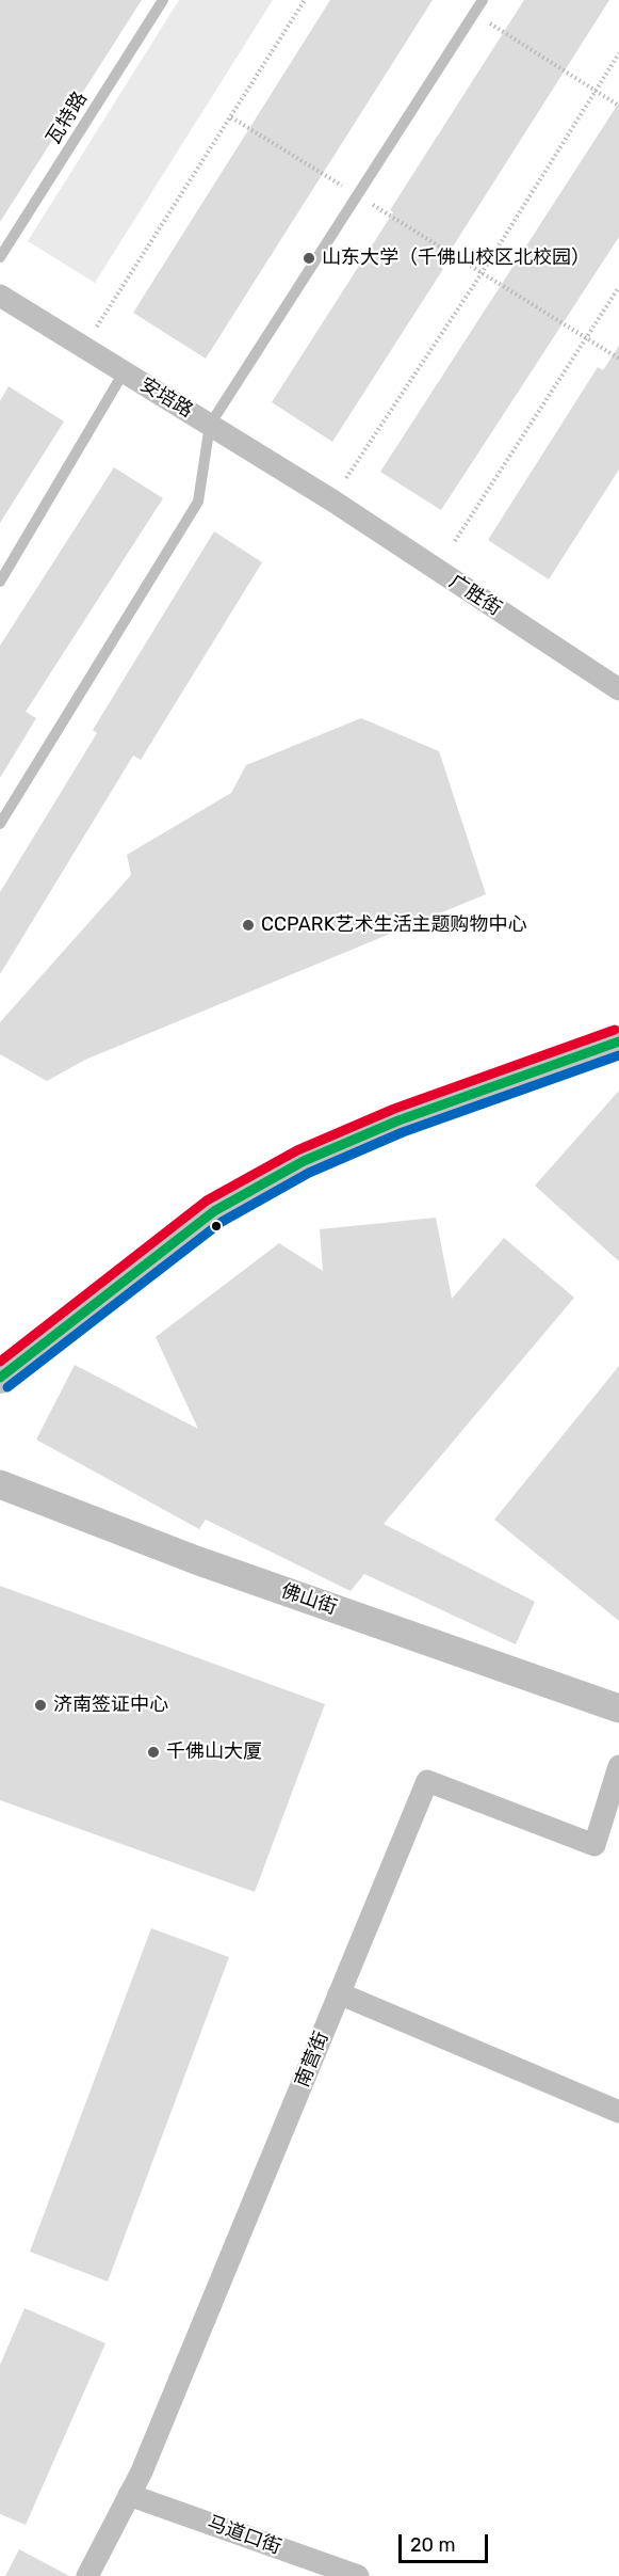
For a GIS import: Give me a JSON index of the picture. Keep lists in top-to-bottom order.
{
  "streets": {
    "street": [
      "安培路",
      "广胜街",
      "佛山街",
      "南营街",
      "马道口街"
    ],
    "lane": ["瓦特路"]
  },
  "crossings": [
    ["安培路", "广胜街"],
    ["南营街", "马道口街"]
  ],
  "places": [
    "山东大学（千佛山校区北校园）",
    "CCPARK艺术生活主题购物中心",
    "济南签证中心",
    "千佛山大厦"
  ],
  "scale_bar": "20 m"
}
